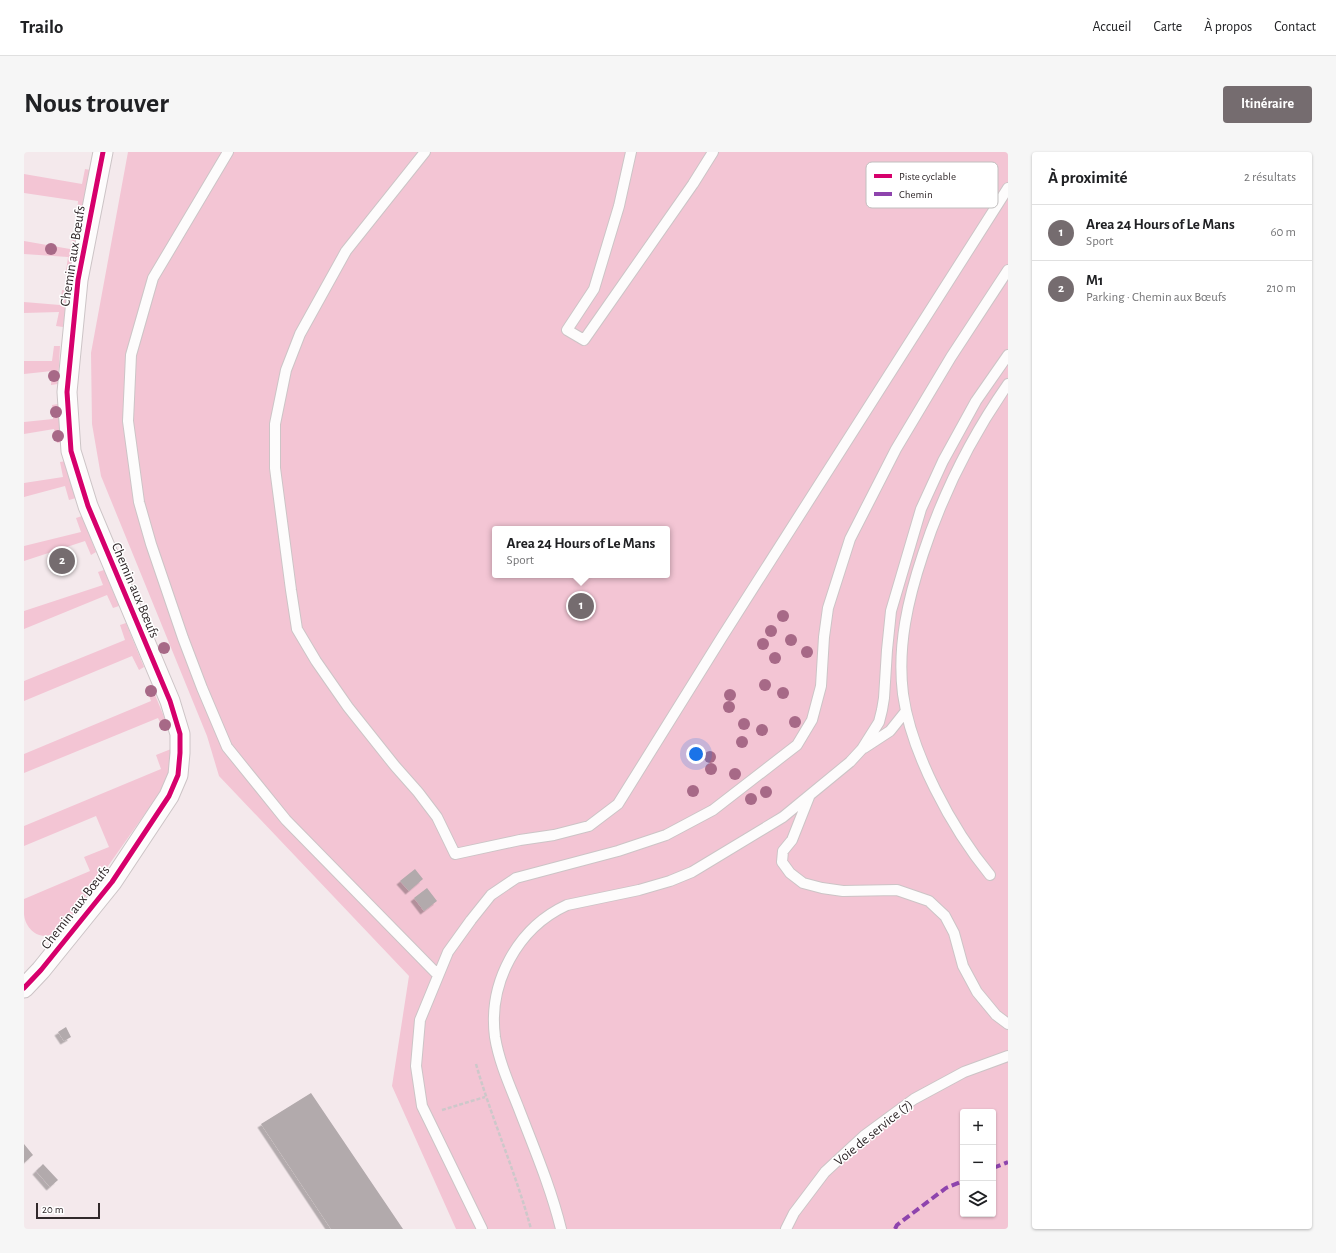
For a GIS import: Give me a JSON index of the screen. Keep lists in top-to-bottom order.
{
  "streets": {
    "street": ["Chemin aux Bœufs"],
    "lane": ["Voie de service (7)"]
  },
  "legend": ["Piste cyclable", "Chemin"],
  "scale_bar": "20 m",
  "page": {
    "header": "Trailo",
    "nav": [
      "Accueil",
      "Carte",
      "À propos",
      "Contact"
    ],
    "buttons": "Itinéraire",
    "title": "Nous trouver",
    "heading": ["À proximité", "2 résultats"],
    "list": [
      {
        "mark": "1",
        "name": "Area 24 Hours of Le Mans",
        "note": "Sport",
        "value": "60 m"
      },
      {
        "mark": "2",
        "name": "M1",
        "note": "Parking · Chemin aux Bœufs",
        "value": "210 m"
      }
    ],
    "popup": ["Area 24 Hours of Le Mans", "Sport"],
    "pins": ["2", "1"],
    "map_buttons": ["+", "−"],
    "scale": "20 m"
  }
}
